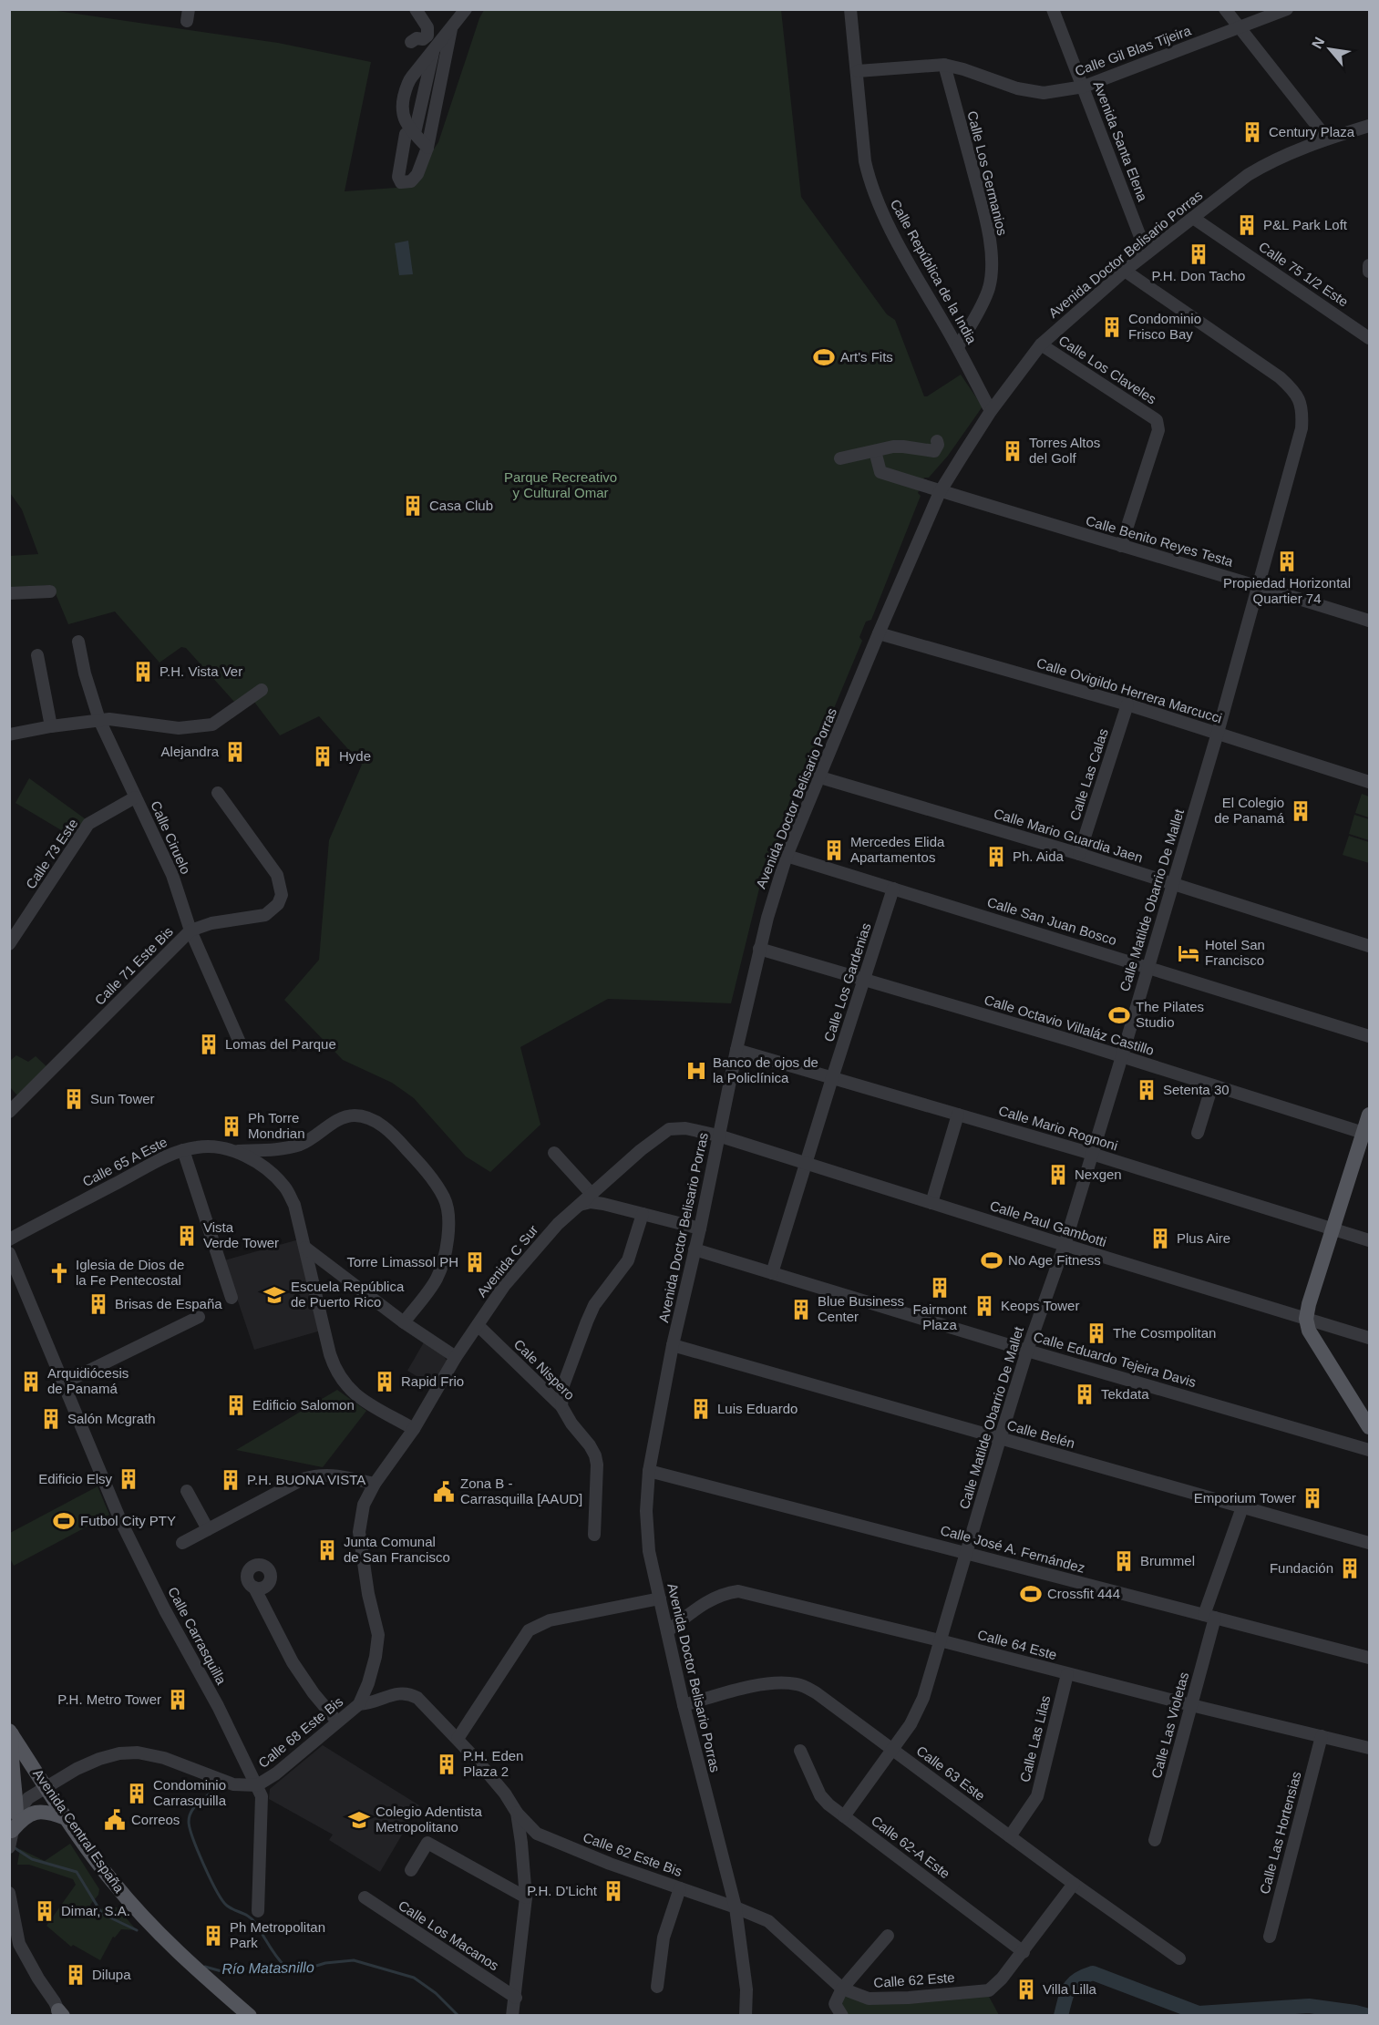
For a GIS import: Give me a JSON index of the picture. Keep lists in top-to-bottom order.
{
  "streets": {
    "main road": ["Avenida Central España"],
    "street": [
      "Calle Gil Blas Tijeira",
      "Avenida Santa Elena",
      "Calle Los Germanios",
      "Avenida Doctor Belisario Porras",
      "Calle República de la India",
      "Calle 75 1/2 Este",
      "Calle Los Claveles",
      "Calle Benito Reyes Testa",
      "Calle Ovigildo Herrera Marcucci",
      "Calle Las Calas",
      "Calle Mario Guardia Jaen",
      "Calle Ciruelo",
      "Calle 73 Este",
      "Calle Matilde Obarrio De Mallet",
      "Calle San Juan Bosco",
      "Calle 71 Este Bis",
      "Calle Los Gardenias",
      "Calle Octavio Villaláz Castillo",
      "Calle Mario Rognoni",
      "Calle 65 A Este",
      "Calle Paul Gambotti",
      "Avenida C Sur",
      "Calle Eduardo Tejeira Davis",
      "Cale Nispero",
      "Calle Belén",
      "Calle José A. Fernández",
      "Calle Carrasquilla",
      "Calle 64 Este",
      "Calle Las Violetas",
      "Calle 68 Este Bis",
      "Calle Las Lilas",
      "Calle 63 Este",
      "Calle Las Hortensias",
      "Calle 62-A Este",
      "Calle 62 Este Bis",
      "Calle Los Macanos",
      "Calle 62 Este"
    ]
  },
  "crossings": [
    ["Calle Gil Blas Tijeira", "Avenida Santa Elena"],
    ["Calle Gil Blas Tijeira", "Calle Los Germanios"],
    ["Calle Gil Blas Tijeira", "Calle República de la India"],
    ["Avenida Santa Elena", "Avenida Doctor Belisario Porras"],
    ["Calle Los Germanios", "Calle República de la India"],
    ["Avenida Doctor Belisario Porras", "Calle República de la India"],
    ["Avenida Doctor Belisario Porras", "Calle 75 1/2 Este"],
    ["Avenida Doctor Belisario Porras", "Calle Los Claveles"],
    ["Avenida Doctor Belisario Porras", "Calle Benito Reyes Testa"],
    ["Avenida Doctor Belisario Porras", "Calle Ovigildo Herrera Marcucci"],
    ["Avenida Doctor Belisario Porras", "Calle Mario Guardia Jaen"],
    ["Avenida Doctor Belisario Porras", "Calle Matilde Obarrio De Mallet"],
    ["Avenida Doctor Belisario Porras", "Calle San Juan Bosco"],
    ["Avenida Doctor Belisario Porras", "Calle Octavio Villaláz Castillo"],
    ["Avenida Doctor Belisario Porras", "Calle Mario Rognoni"],
    ["Avenida Doctor Belisario Porras", "Calle Paul Gambotti"],
    ["Avenida Doctor Belisario Porras", "Avenida C Sur"],
    ["Avenida Doctor Belisario Porras", "Calle Eduardo Tejeira Davis"],
    ["Avenida Doctor Belisario Porras", "Calle Belén"],
    ["Avenida Doctor Belisario Porras", "Calle José A. Fernández"],
    ["Avenida Doctor Belisario Porras", "Calle 64 Este"],
    ["Avenida Doctor Belisario Porras", "Calle 63 Este"],
    ["Avenida Doctor Belisario Porras", "Calle 62 Este Bis"],
    ["Avenida Doctor Belisario Porras", "Calle 62 Este"],
    ["Calle Los Claveles", "Calle Benito Reyes Testa"],
    ["Calle Benito Reyes Testa", "Calle Matilde Obarrio De Mallet"],
    ["Calle Ovigildo Herrera Marcucci", "Calle Las Calas"],
    ["Calle Ovigildo Herrera Marcucci", "Calle Matilde Obarrio De Mallet"],
    ["Calle Las Calas", "Calle Mario Guardia Jaen"],
    ["Calle Mario Guardia Jaen", "Calle Matilde Obarrio De Mallet"],
    ["Calle Ciruelo", "Calle 73 Este"],
    ["Calle Ciruelo", "Calle 71 Este Bis"],
    ["Calle Matilde Obarrio De Mallet", "Calle San Juan Bosco"],
    ["Calle Matilde Obarrio De Mallet", "Calle Octavio Villaláz Castillo"],
    ["Calle Matilde Obarrio De Mallet", "Calle Mario Rognoni"],
    ["Calle Matilde Obarrio De Mallet", "Calle Paul Gambotti"],
    ["Calle Matilde Obarrio De Mallet", "Calle Eduardo Tejeira Davis"],
    ["Calle Matilde Obarrio De Mallet", "Calle Belén"],
    ["Calle Matilde Obarrio De Mallet", "Calle José A. Fernández"],
    ["Calle Matilde Obarrio De Mallet", "Calle 64 Este"],
    ["Calle Matilde Obarrio De Mallet", "Calle 63 Este"],
    ["Calle Matilde Obarrio De Mallet", "Calle 62-A Este"],
    ["Calle San Juan Bosco", "Calle Los Gardenias"],
    ["Calle Los Gardenias", "Calle Octavio Villaláz Castillo"],
    ["Calle Los Gardenias", "Calle Mario Rognoni"],
    ["Calle Los Gardenias", "Calle Paul Gambotti"],
    ["Calle Los Gardenias", "Calle Eduardo Tejeira Davis"],
    ["Calle 65 A Este", "Avenida C Sur"],
    ["Calle Paul Gambotti", "Avenida C Sur"],
    ["Avenida C Sur", "Cale Nispero"],
    ["Avenida C Sur", "Calle 68 Este Bis"],
    ["Calle Belén", "Calle Las Violetas"],
    ["Calle José A. Fernández", "Calle Las Violetas"],
    ["Calle Carrasquilla", "Calle 68 Este Bis"],
    ["Calle 64 Este", "Calle Las Violetas"],
    ["Calle 64 Este", "Calle Las Lilas"],
    ["Calle 64 Este", "Calle Las Hortensias"],
    ["Calle 68 Este Bis", "Avenida Central España"],
    ["Calle Las Lilas", "Calle 63 Este"],
    ["Calle 63 Este", "Calle 62 Este"],
    ["Calle 62-A Este", "Calle 62 Este"],
    ["Calle 62 Este Bis", "Calle 62 Este"]
  ],
  "water": ["Río Matasnillo"],
  "parks": ["Parque Recreativo y Cultural Omar"],
  "places": {
    "building": [
      "Century Plaza",
      "P&L Park Loft",
      "P.H. Don Tacho",
      "Condominio Frisco Bay",
      "Torres Altos del Golf",
      "Casa Club",
      "Propiedad Horizontal Quartier 74",
      "P.H. Vista Ver",
      "Alejandra",
      "Hyde",
      "El Colegio de Panamá",
      "Mercedes Elida Apartamentos",
      "Ph. Aida",
      "Lomas del Parque",
      "Setenta 30",
      "Sun Tower",
      "Ph Torre Mondrian",
      "Nexgen",
      "Vista Verde Tower",
      "Plus Aire",
      "Torre Limassol PH",
      "Fairmont Plaza",
      "Brisas de España",
      "Keops Tower",
      "Blue Business Center",
      "The Cosmpolitan",
      "Arquidiócesis de Panamá",
      "Rapid Frio",
      "Tekdata",
      "Edificio Salomon",
      "Luis Eduardo",
      "Salón Mcgrath",
      "Edificio Elsy",
      "P.H. BUONA VISTA",
      "Emporium Tower",
      "Junta Comunal de San Francisco",
      "Brummel",
      "Fundación",
      "P.H. Metro Tower",
      "P.H. Eden Plaza 2",
      "Condominio Carrasquilla",
      "P.H. D'Licht",
      "Dimar, S.A.",
      "Ph Metropolitan Park",
      "Dilupa",
      "Villa Lilla"
    ],
    "sports": [
      "Art's Fits",
      "The Pilates Studio",
      "No Age Fitness",
      "Futbol City PTY",
      "Crossfit 444"
    ],
    "hotel": ["Hotel San Francisco"],
    "hospital": ["Banco de ojos de la Policlínica"],
    "church": ["Iglesia de Dios de la Fe Pentecostal"],
    "school or university": ["Escuela República de Puerto Rico", "Colegio Adentista Metropolitano"],
    "public building": ["Zona B - Carrasquilla [AAUD]", "Correos"]
  },
  "north": "top left"
}
